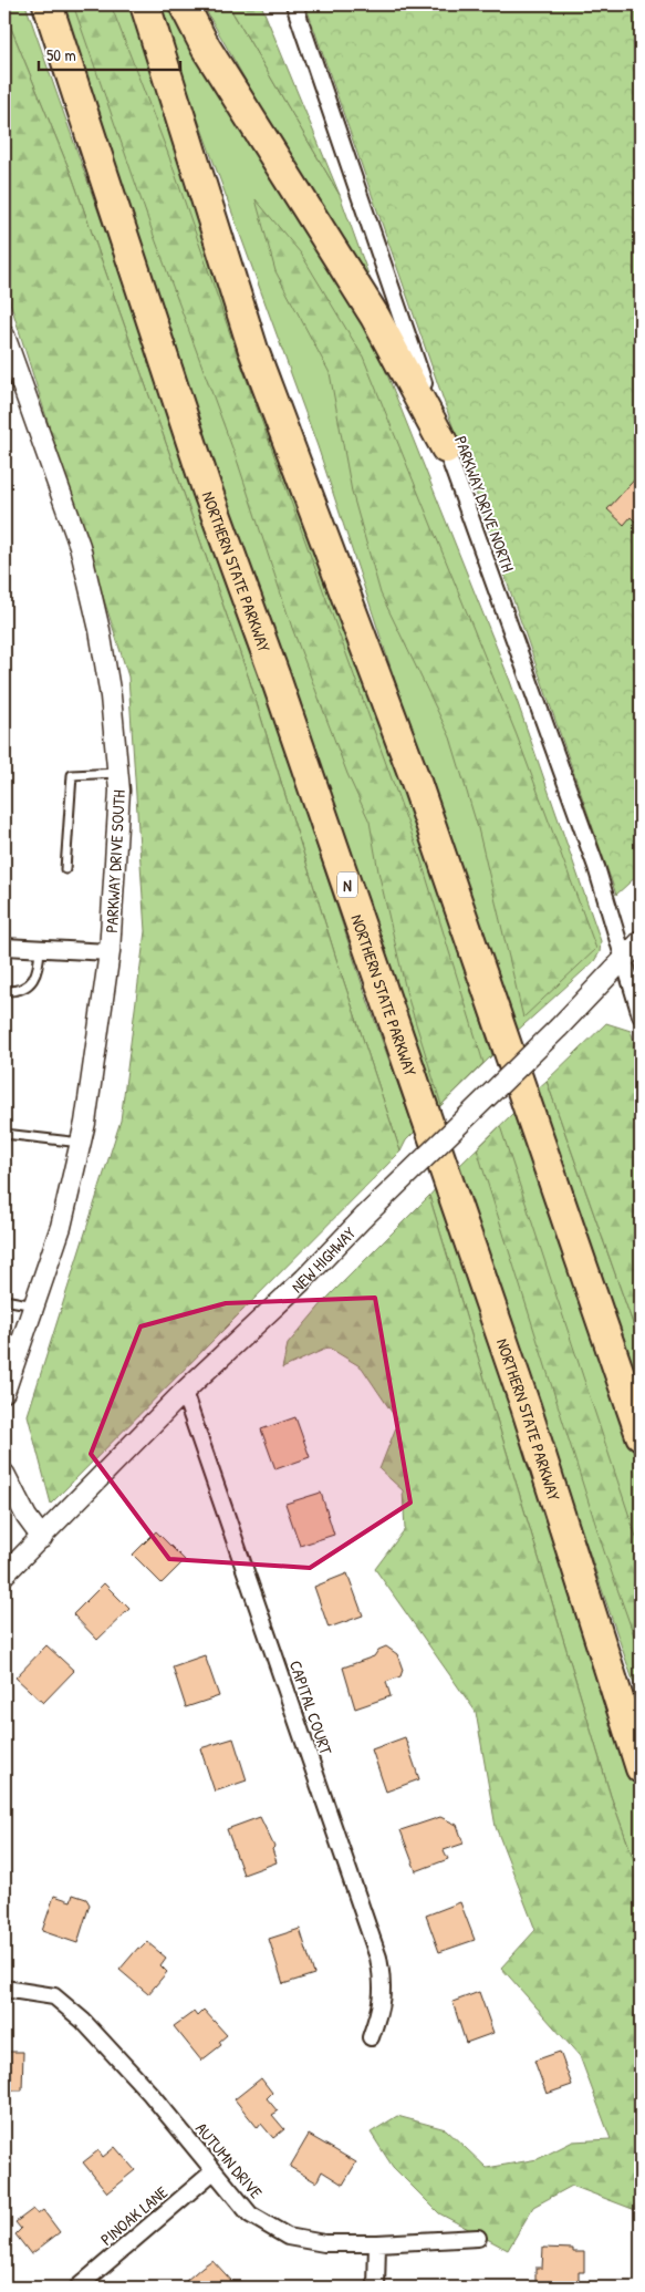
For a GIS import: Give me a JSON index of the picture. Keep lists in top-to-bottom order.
{
  "streets": {
    "highway": ["NORTHERN STATE PARKWAY", "N"],
    "street": [
      "PARKWAY DRIVE NORTH",
      "PARKWAY DRIVE SOUTH",
      "NEW HIGHWAY",
      "CAPITAL COURT",
      "AUTUMN DRIVE",
      "PINOAK LANE"
    ]
  },
  "crossings": [
    ["PARKWAY DRIVE NORTH", "NEW HIGHWAY"],
    ["NEW HIGHWAY", "CAPITAL COURT"],
    ["AUTUMN DRIVE", "PINOAK LANE"]
  ],
  "scale_bar": "50 m"
}
